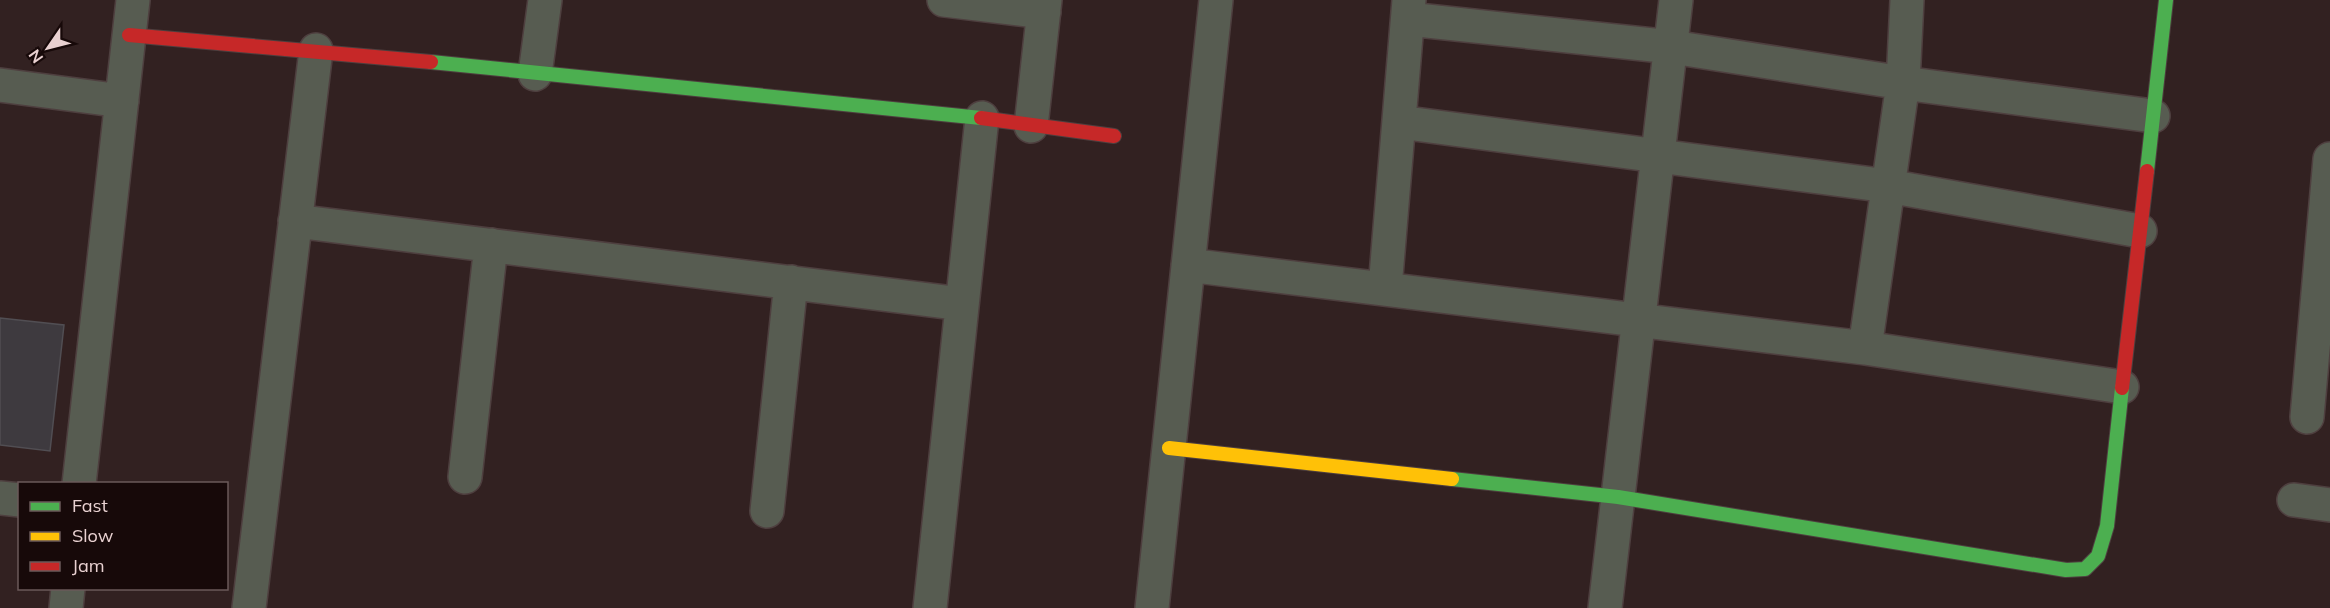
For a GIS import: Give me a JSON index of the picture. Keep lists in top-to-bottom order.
{
  "legend": ["Fast", "Slow", "Jam"],
  "north": "bottom left"
}
